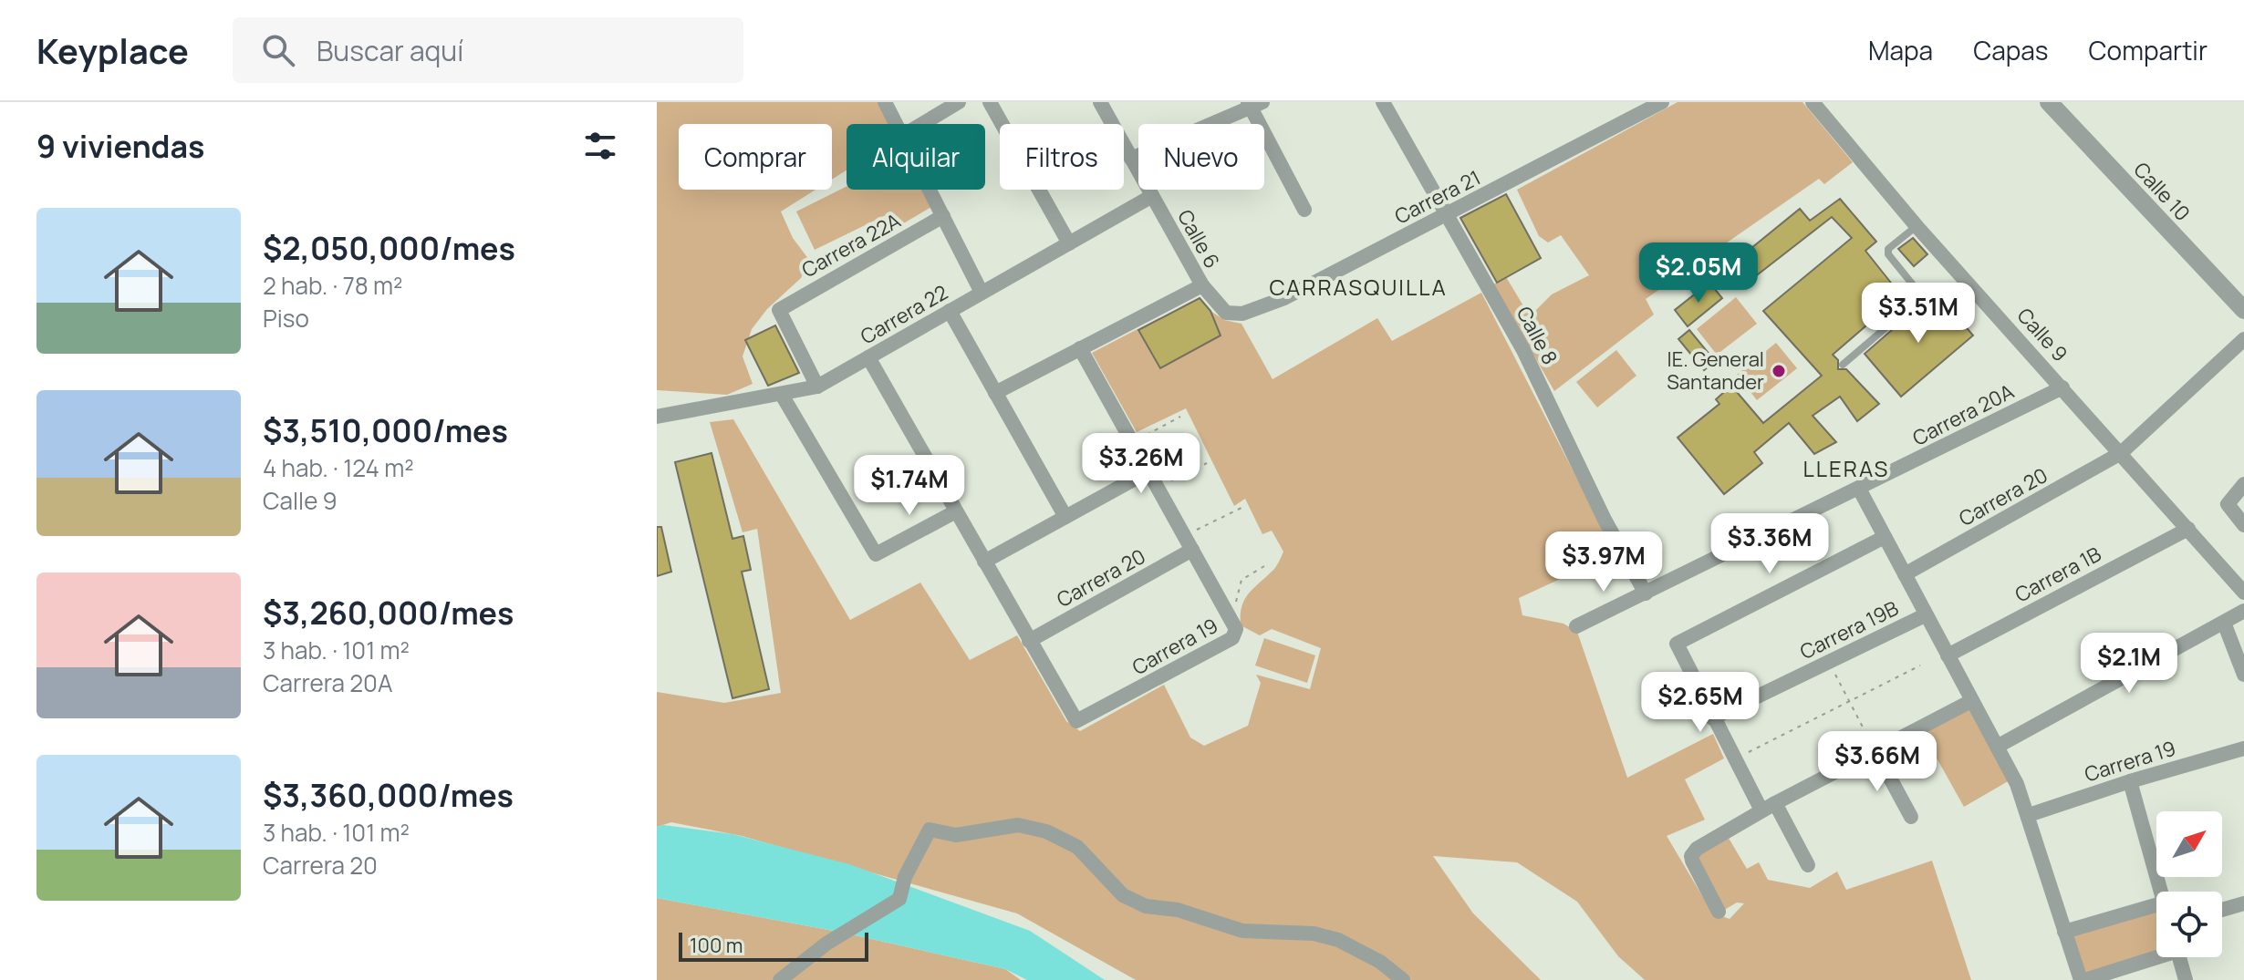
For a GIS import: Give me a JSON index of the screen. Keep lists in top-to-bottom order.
{
  "streets": {
    "street": [
      "Calle 10",
      "Carrera 21",
      "Calle 6",
      "Carrera 22A",
      "Carrera 22",
      "Calle 9",
      "Calle 8",
      "Carrera 20A",
      "Carrera 20",
      "Carrera 1B",
      "Carrera 19B",
      "Carrera 19"
    ]
  },
  "crossings": [
    ["Carrera 21", "Calle 6"],
    ["Carrera 21", "Calle 8"],
    ["Calle 6", "Carrera 22"],
    ["Carrera 22A", "Carrera 22"],
    ["Calle 9", "Carrera 20A"],
    ["Calle 9", "Carrera 20"],
    ["Calle 9", "Carrera 1B"],
    ["Calle 8", "Carrera 20A"],
    ["Carrera 20", "Carrera 19"]
  ],
  "districts": ["CARRASQUILLA", "LLERAS"],
  "places": ["IE. General Santander"],
  "scale_bar": "100 m",
  "north": "top right",
  "page": {
    "header": "Keyplace",
    "search": "Buscar aquí",
    "nav": ["Mapa", "Capas", "Compartir"],
    "heading": "9 viviendas",
    "chip": [
      "Comprar",
      "Alquilar",
      "Filtros",
      "Nuevo"
    ],
    "list": [
      {
        "name": "$2,050,000/mes",
        "note": "2 hab. · 78 m² · Piso"
      },
      {
        "name": "$3,510,000/mes",
        "note": "4 hab. · 124 m² · Calle 9"
      },
      {
        "name": "$3,260,000/mes",
        "note": "3 hab. · 101 m² · Carrera 20A"
      },
      {
        "name": "$3,360,000/mes",
        "note": "3 hab. · 101 m² · Carrera 20"
      }
    ],
    "price": [
      "$2.05M",
      "$3.51M",
      "$3.26M",
      "$1.74M",
      "$3.36M",
      "$3.97M",
      "$2.1M",
      "$2.65M",
      "$3.66M"
    ],
    "scale": "100 m"
  }
}
